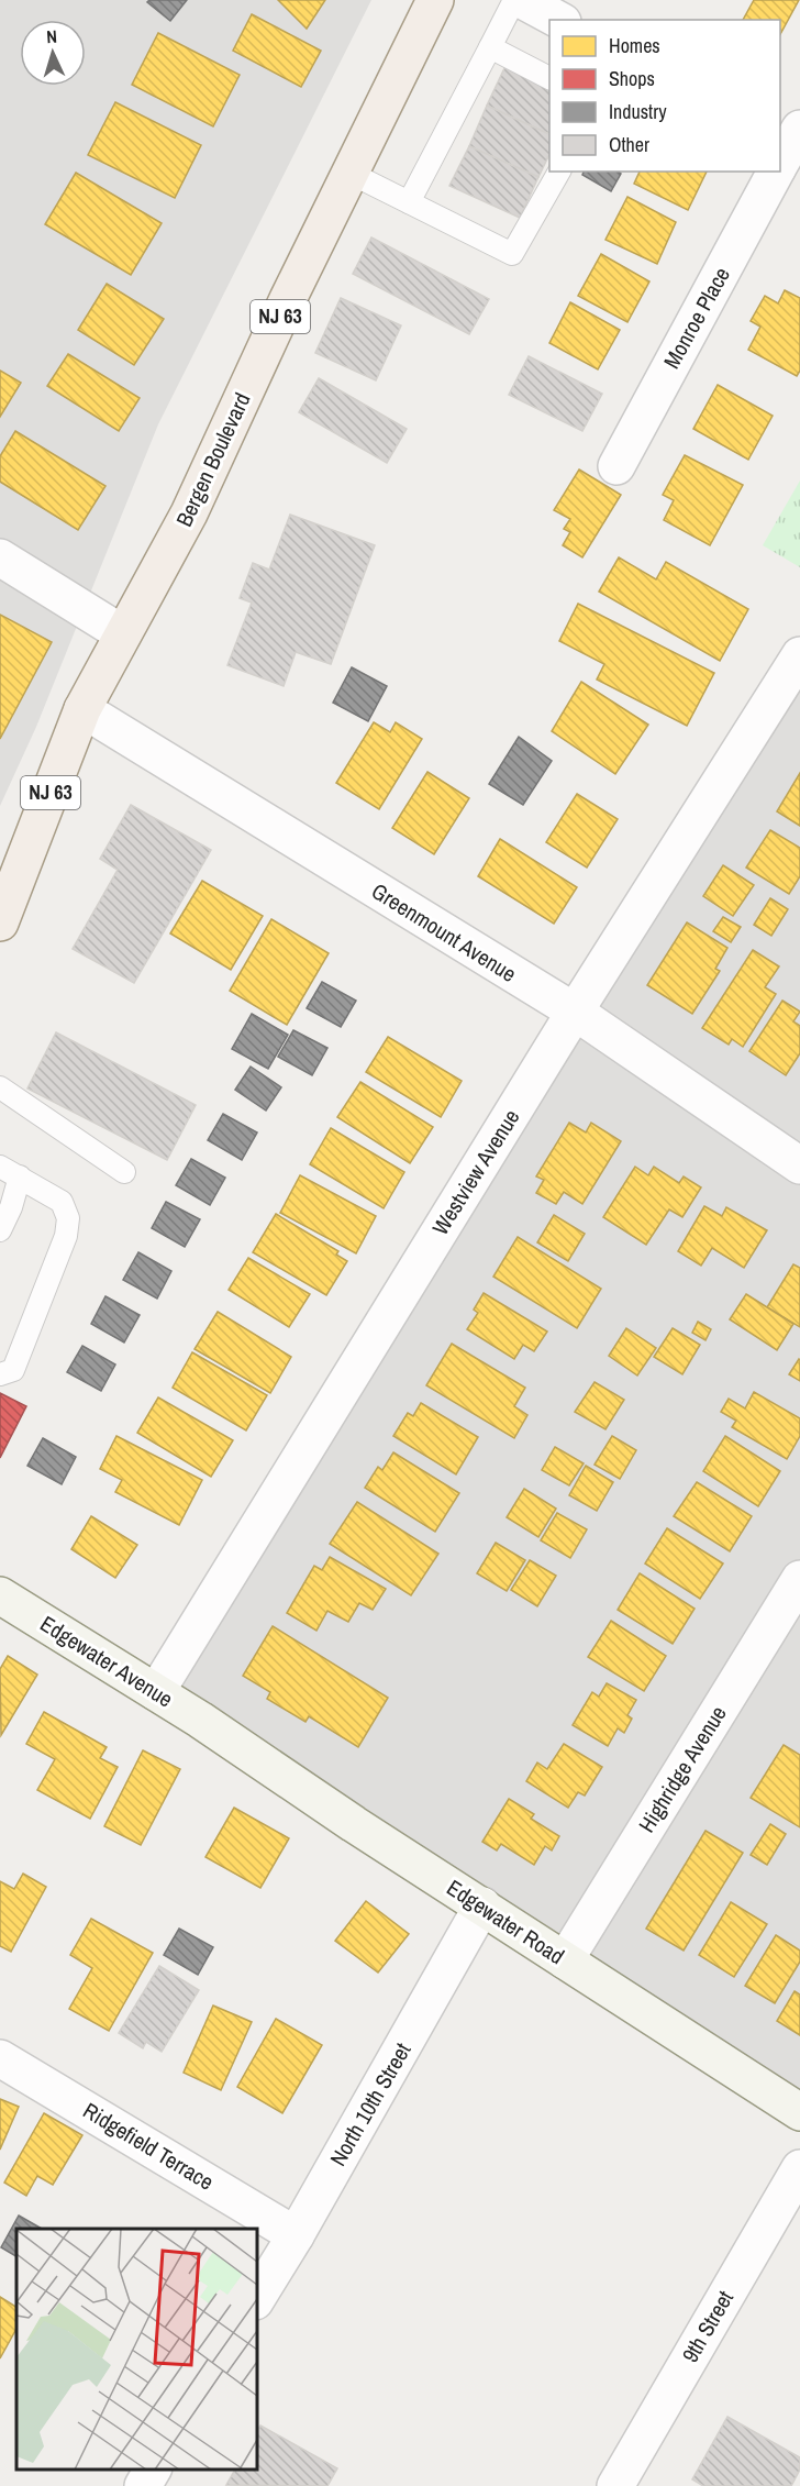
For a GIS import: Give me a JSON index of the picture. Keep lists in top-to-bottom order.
{
  "streets": {
    "main road": ["NJ 63", "Bergen Boulevard"],
    "street": [
      "Monroe Place",
      "Greenmount Avenue",
      "Westview Avenue",
      "Edgewater Avenue",
      "Highridge Avenue",
      "Edgewater Road",
      "North 10th Street",
      "Ridgefield Terrace",
      "9th Street"
    ]
  },
  "crossings": [
    ["Bergen Boulevard", "Greenmount Avenue"],
    ["Greenmount Avenue", "Westview Avenue"],
    ["Westview Avenue", "Edgewater Avenue"],
    ["Edgewater Avenue", "Edgewater Road"],
    ["Highridge Avenue", "Edgewater Road"],
    ["Edgewater Road", "North 10th Street"],
    ["North 10th Street", "Ridgefield Terrace"]
  ],
  "legend": [
    "Homes",
    "Shops",
    "Industry",
    "Other"
  ],
  "north": "top"
}
